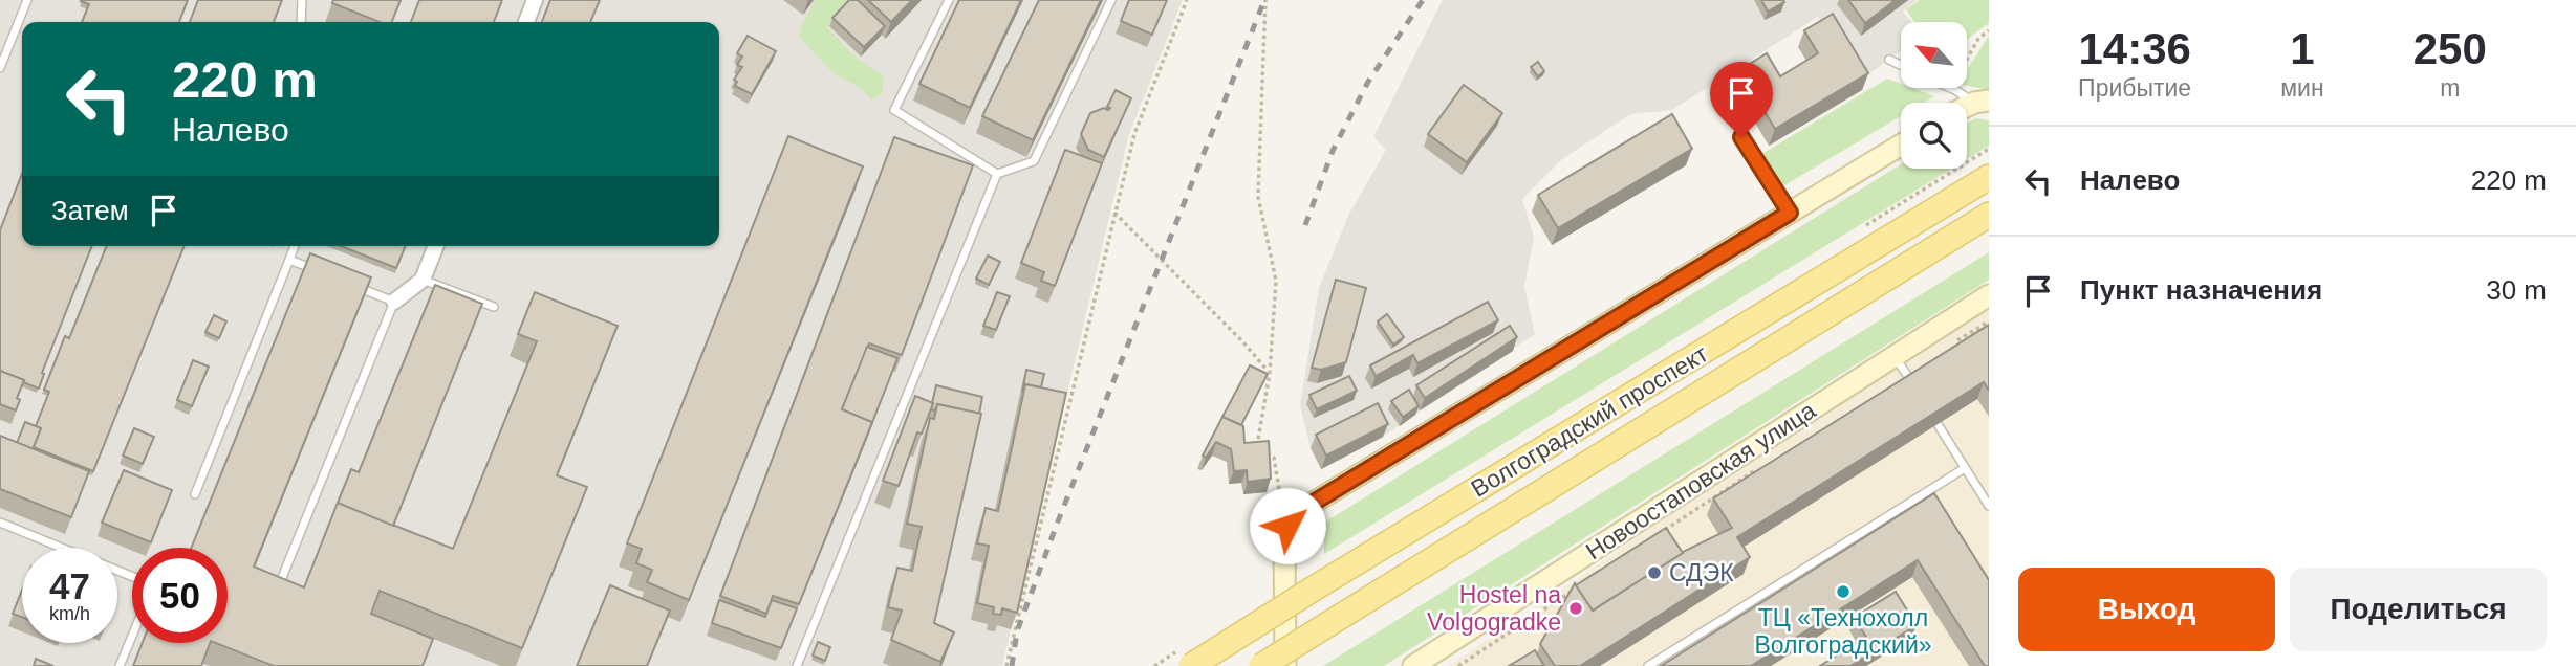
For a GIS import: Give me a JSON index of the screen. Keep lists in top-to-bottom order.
{
  "streets": {
    "main road": ["Волгоградский проспект", "Новоостаповская улица"]
  },
  "places": ["СДЭК", "ТЦ «Технохолл Волгоградский»", "Hostel na Volgogradke"],
  "north": "top left",
  "page": {
    "eta": [
      "14:36",
      "Прибытие",
      "1",
      "мин",
      "250",
      "m"
    ],
    "turn": ["220 m", "Налево"],
    "list": [
      {
        "name": "Налево",
        "value": "220 m"
      },
      {
        "name": "Пункт назначения",
        "value": "30 m"
      }
    ],
    "then": "Затем",
    "speed": "47 km/h",
    "limit": "50",
    "buttons": ["Выход", "Поделиться"]
  }
}
